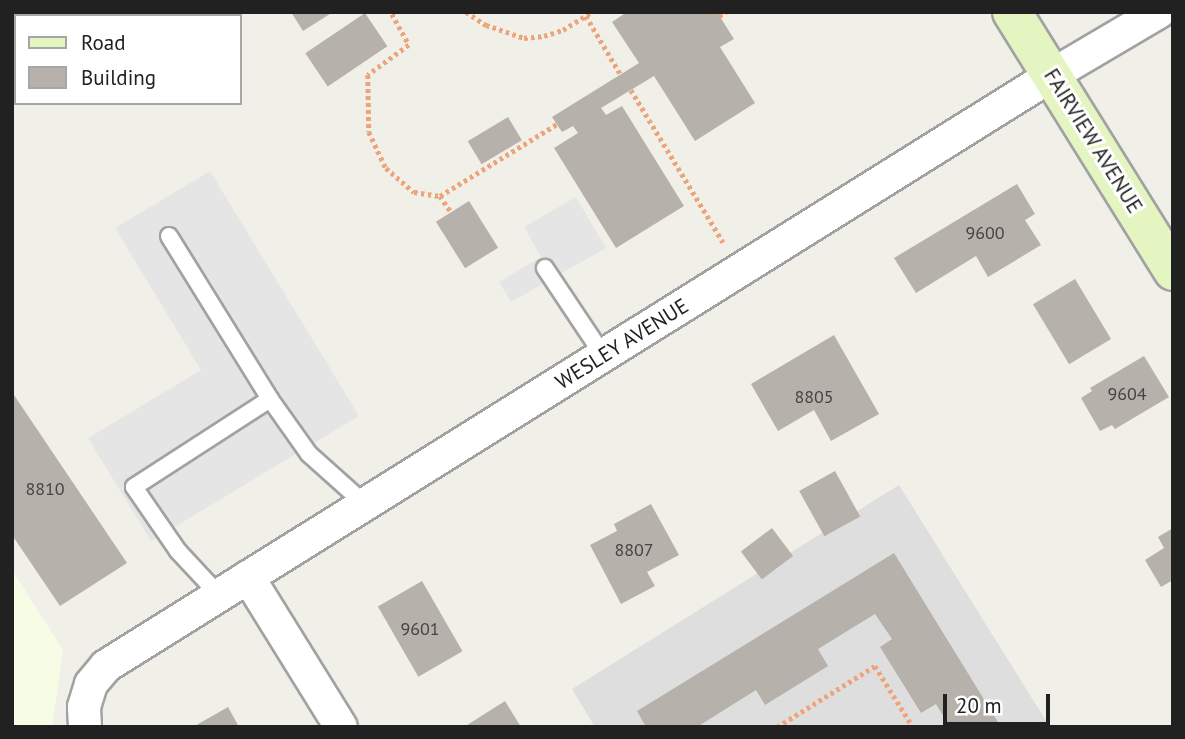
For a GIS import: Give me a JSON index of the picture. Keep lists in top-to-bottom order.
{
  "streets": {
    "main road": ["FAIRVIEW AVENUE"],
    "street": ["WESLEY AVENUE"]
  },
  "crossings": [
    ["FAIRVIEW AVENUE", "WESLEY AVENUE"]
  ],
  "house_numbers": [
    "9600",
    "9604",
    "8805",
    "8810",
    "8807",
    "9601"
  ],
  "legend": ["Road", "Building"],
  "scale_bar": "20 m"
}
